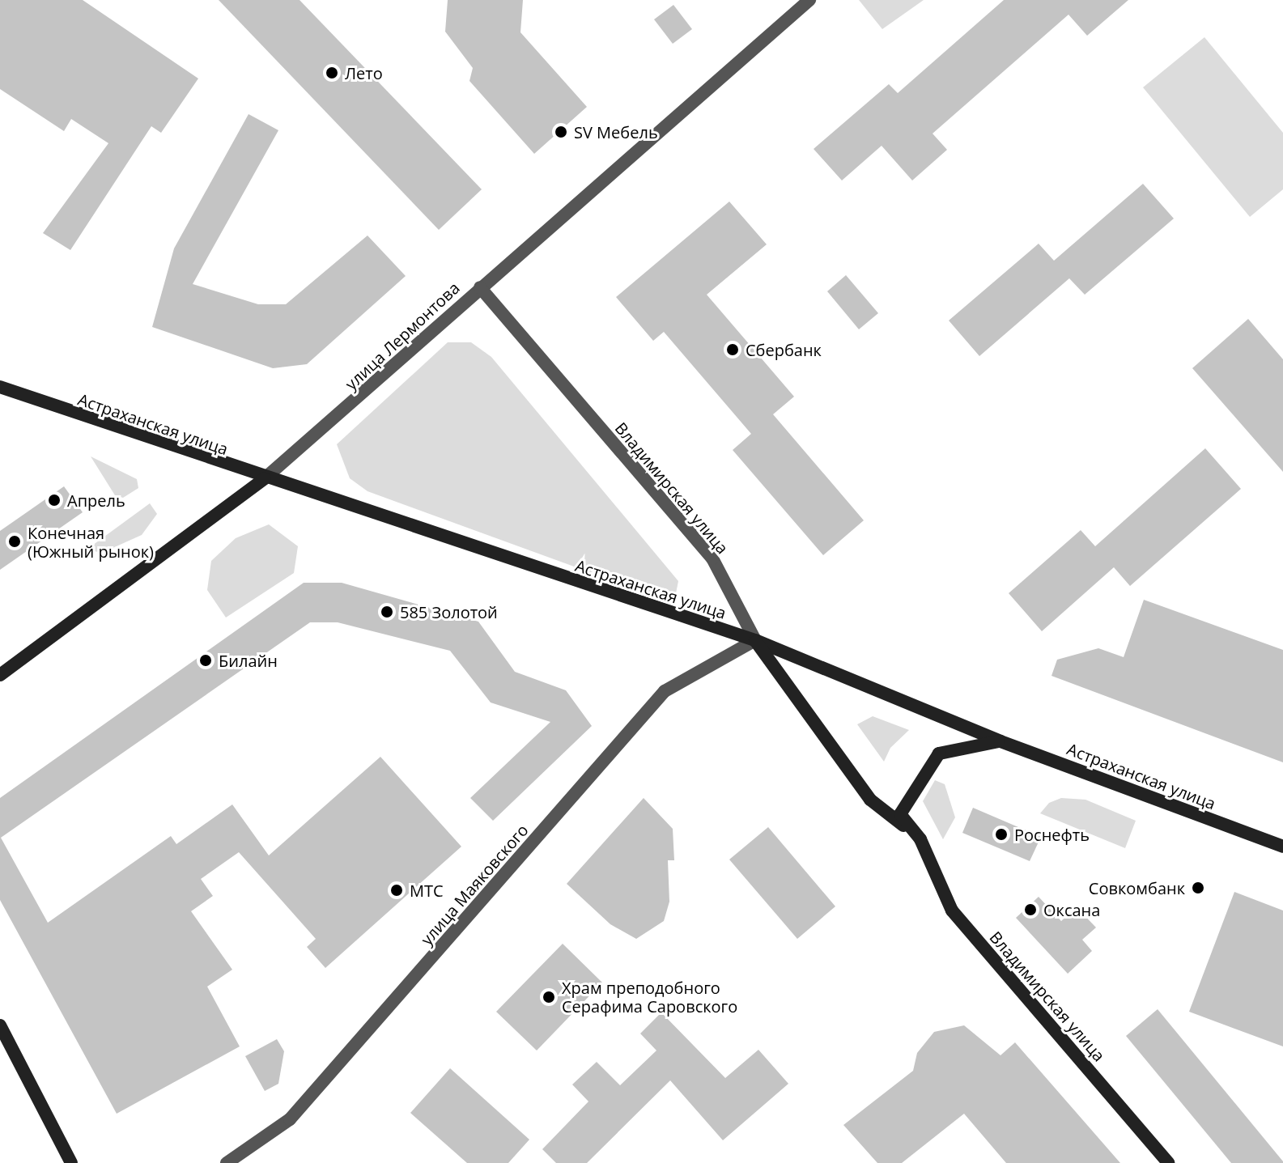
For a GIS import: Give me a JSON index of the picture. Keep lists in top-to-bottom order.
{
  "streets": {
    "street": [
      "улица Лермонтова",
      "Астраханская улица",
      "Владимирская улица",
      "улица Маяковского"
    ]
  },
  "crossings": [
    ["улица Лермонтова", "Астраханская улица"],
    ["улица Лермонтова", "Владимирская улица"],
    ["Астраханская улица", "Владимирская улица"],
    ["Астраханская улица", "улица Маяковского"],
    ["Владимирская улица", "улица Маяковского"]
  ],
  "places": [
    "Лето",
    "SV Мебель",
    "Сбербанк",
    "Апрель",
    "Конечная (Южный рынок)",
    "585 Золотой",
    "Билайн",
    "Роснефть",
    "Совкомбанк",
    "МТС",
    "Оксана",
    "Храм преподобного Серафима Саровского"
  ]
}
